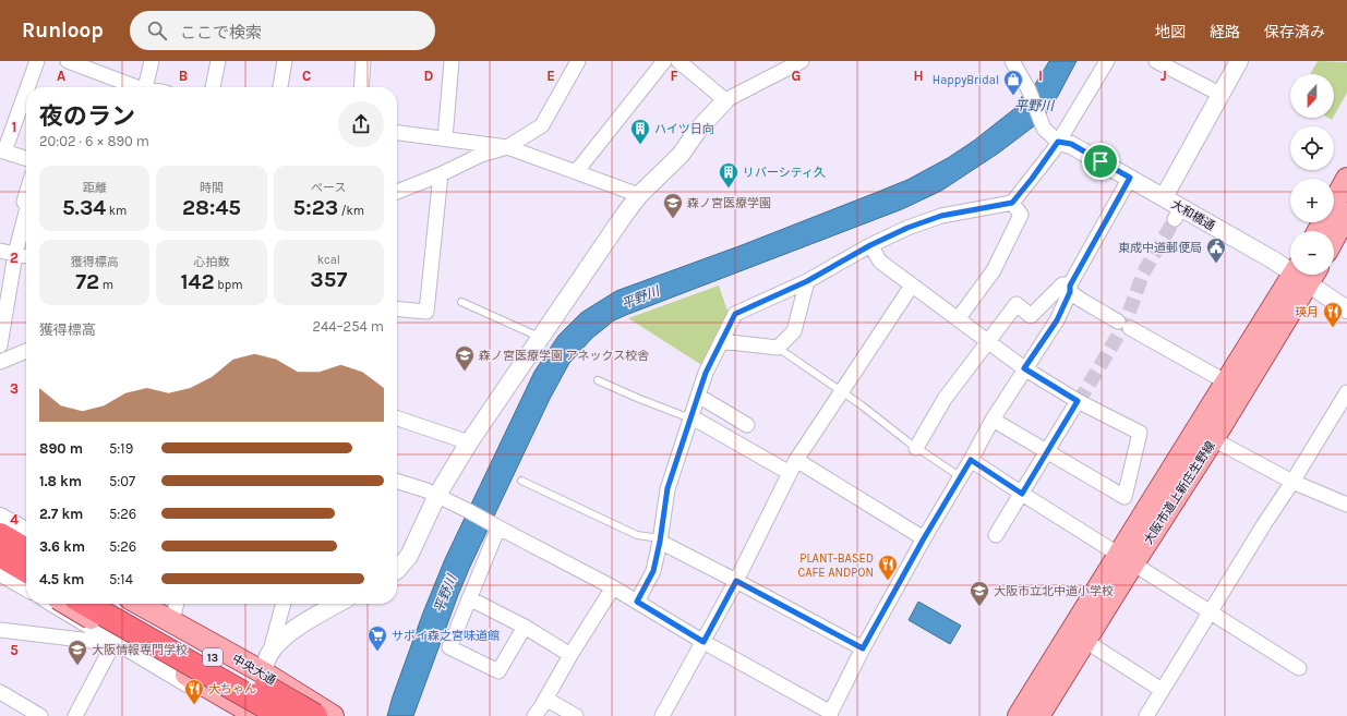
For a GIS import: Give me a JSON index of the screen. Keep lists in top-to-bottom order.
{
  "streets": {
    "highway": ["13"],
    "main road": ["大阪市道上新庄生野線", "中央大通"],
    "street": ["大和橋通"]
  },
  "water": ["平野川"],
  "places": {
    "shop": ["HappyBridal"],
    "building": ["ハイツ日向", "リバーシティ久"],
    "school or university": [
      "森ノ宮医療学園",
      "森ノ宮医療学園 アネックス校舎",
      "大阪市立北中道小学校",
      "大阪情報専門学校"
    ],
    "public building": ["東成中道郵便局"],
    "restaurant": ["瑛月", "PLANT-BASED CAFE ANDPON", "大ちゃん"],
    "supermarket": ["サボイ森之宮味道館"]
  },
  "north": "bottom",
  "page": {
    "header": "Runloop",
    "search": "ここで検索",
    "nav": ["地図", "経路", "保存済み"],
    "map_buttons": ["+", "−"],
    "heading": ["夜のラン", "20:02 · 6 × 890 m"],
    "stats": [
      ["距離", "5.34 km"],
      ["時間", "28:45"],
      ["ペース", "5:23 /km"],
      ["獲得標高", "72 m"],
      ["心拍数", "142 bpm"],
      ["kcal", "357"]
    ],
    "chart": ["獲得標高", "244–254 m"],
    "list": [
      {
        "name": "890 m",
        "note": "5:19"
      },
      {
        "name": "1.8 km",
        "note": "5:07"
      },
      {
        "name": "2.7 km",
        "note": "5:26"
      },
      {
        "name": "3.6 km",
        "note": "5:26"
      },
      {
        "name": "4.5 km",
        "note": "5:14"
      }
    ]
  },
  "grid": {
    "columns": [
      "A",
      "B",
      "C",
      "D",
      "E",
      "F",
      "G",
      "H",
      "I",
      "J"
    ],
    "rows": [
      "1",
      "2",
      "3",
      "4",
      "5"
    ]
  }
}
